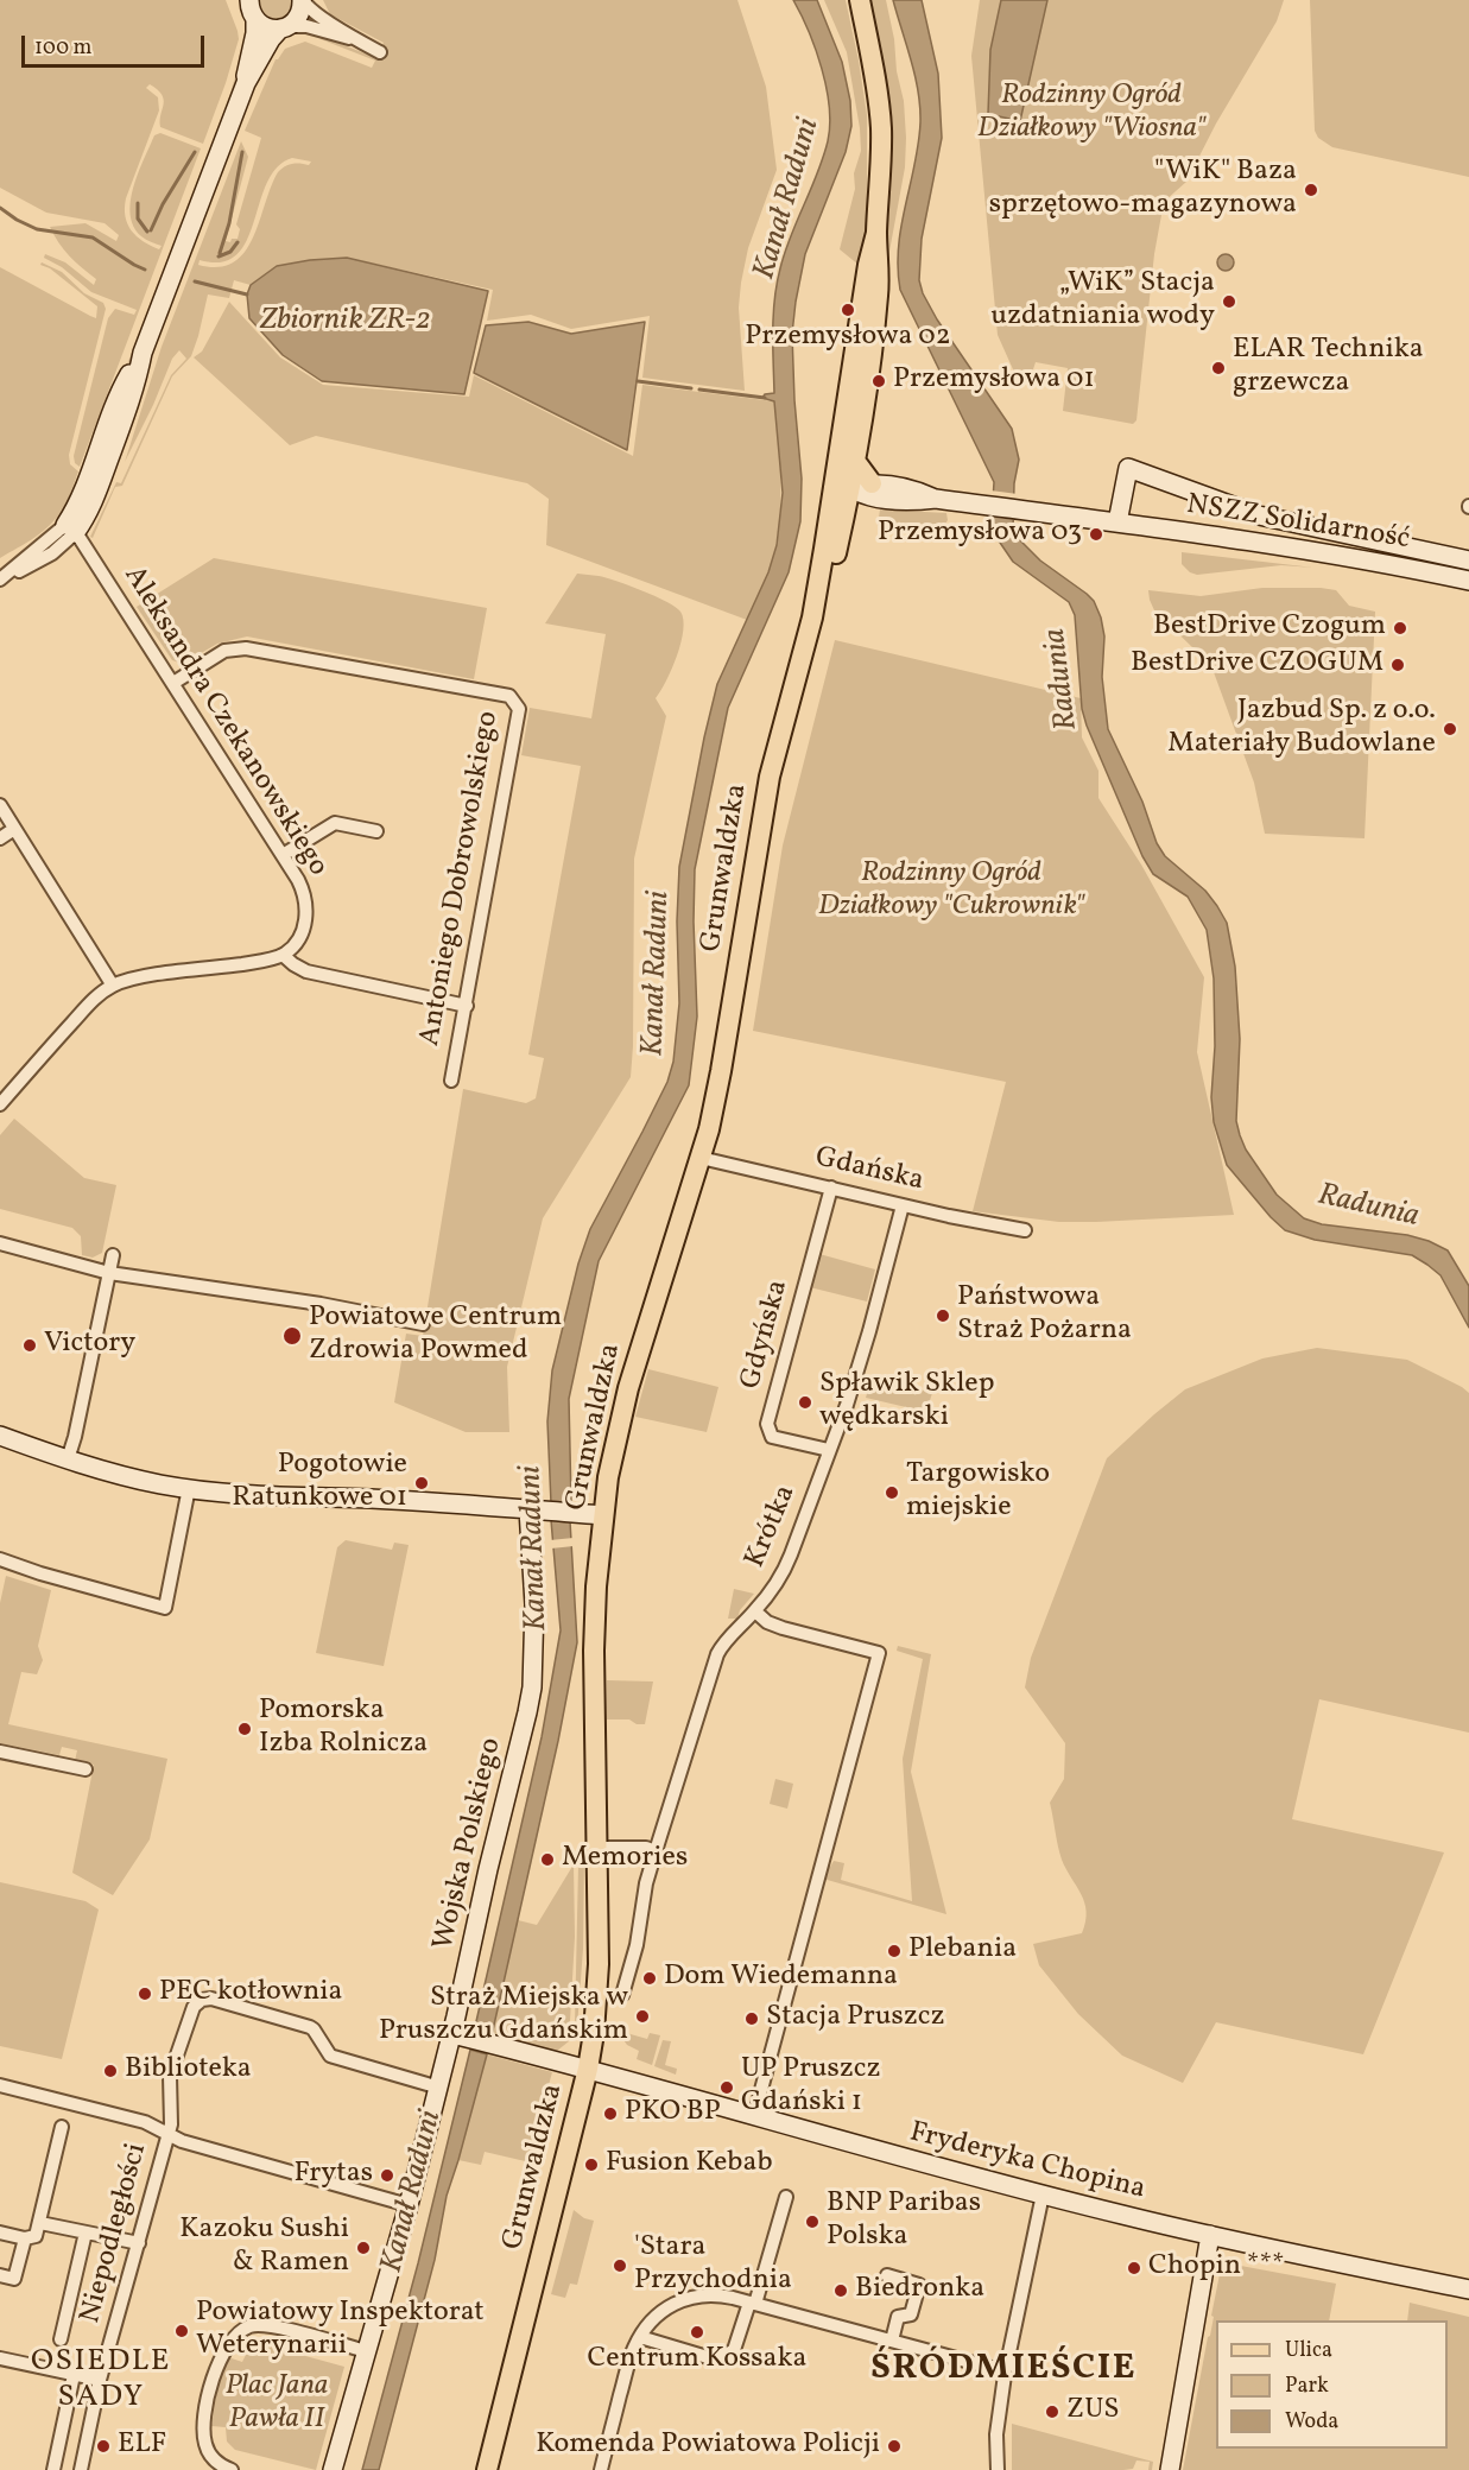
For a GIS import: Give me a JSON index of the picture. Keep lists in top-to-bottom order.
{
  "streets": {
    "main road": [
      "NSZZ Solidarność",
      "Grunwaldzka",
      "Wojska Polskiego",
      "Fryderyka Chopina"
    ],
    "street": [
      "Aleksandra Czekanowskiego",
      "Antoniego Dobrowolskiego",
      "Gdańska",
      "Gdyńska",
      "Krótka",
      "Niepodległości"
    ]
  },
  "crossings": [
    ["Aleksandra Czekanowskiego", "Antoniego Dobrowolskiego"],
    ["Grunwaldzka", "Gdańska"],
    ["Grunwaldzka", "Fryderyka Chopina"],
    ["Gdańska", "Gdyńska"],
    ["Gdańska", "Krótka"],
    ["Gdyńska", "Krótka"],
    ["Wojska Polskiego", "Fryderyka Chopina"],
    ["Wojska Polskiego", "Niepodległości"]
  ],
  "districts": ["OSIEDLE SADY", "ŚRÓDMIEŚCIE"],
  "water": ["Kanał Raduni", "Zbiornik ZR-2", "Radunia"],
  "parks": ["Rodzinny Ogród Działkowy \"Wiosna\"", "Rodzinny Ogród Działkowy \"Cukrownik\"", "Plac Jana Pawła II"],
  "places": [
    "\"WiK\" Baza sprzętowo-magazynowa",
    "„WiK” Stacja uzdatniania wody",
    "Przemysłowa 02",
    "ELAR Technika grzewcza",
    "Przemysłowa 01",
    "Przemysłowa 03",
    "BestDrive Czogum",
    "BestDrive CZOGUM",
    "Jazbud Sp. z o.o. Materiały Budowlane",
    "Państwowa Straż Pożarna",
    "Powiatowe Centrum Zdrowia Powmed",
    "Victory",
    "Spławik Sklep wędkarski",
    "Pogotowie Ratunkowe 01",
    "Targowisko miejskie",
    "Pomorska Izba Rolnicza",
    "Memories",
    "Plebania",
    "Dom Wiedemanna",
    "PEC kotłownia",
    "Straż Miejska w Pruszczu Gdańskim",
    "Stacja Pruszcz",
    "Biblioteka",
    "UP Pruszcz Gdański 1",
    "PKO BP",
    "Fusion Kebab",
    "Frytas",
    "BNP Paribas Polska",
    "Kazoku Sushi & Ramen",
    "'Stara Przychodnia",
    "Chopin ***",
    "Biedronka",
    "Powiatowy Inspektorat Weterynarii",
    "Centrum Kossaka",
    "ZUS",
    "ELF",
    "Komenda Powiatowa Policji"
  ],
  "legend": ["Ulica", "Park", "Woda"],
  "scale_bar": "100 m"
}
